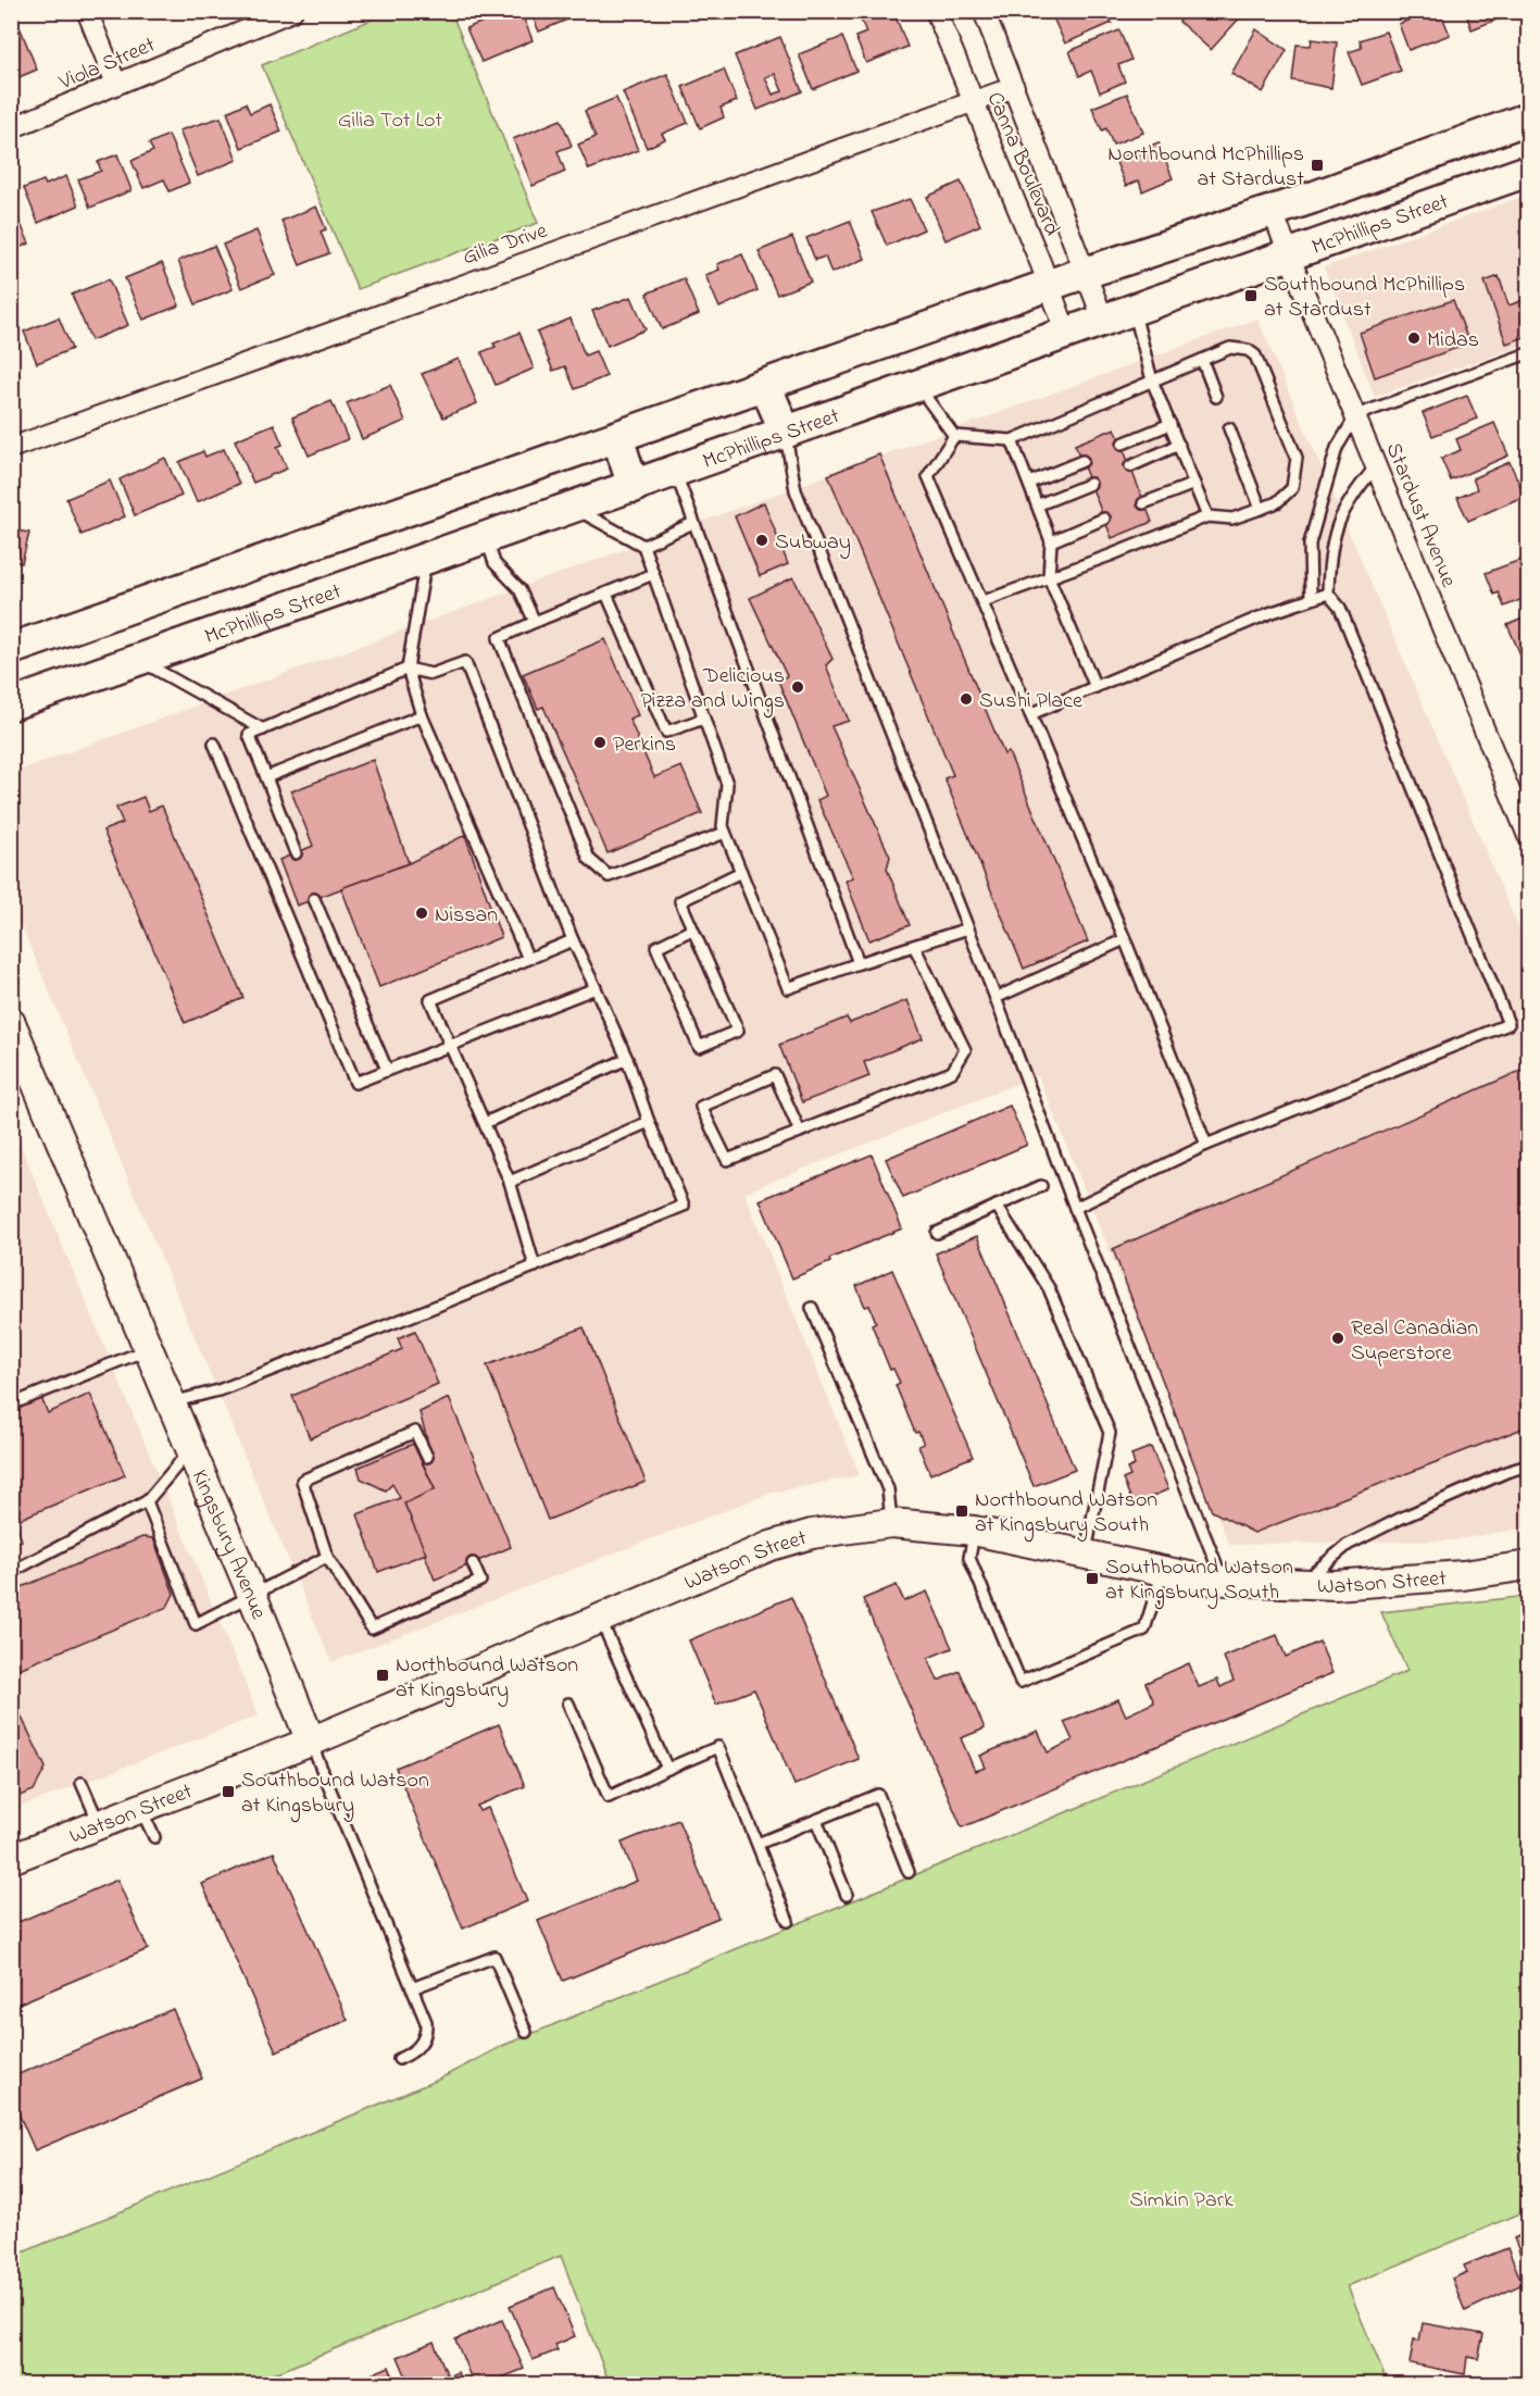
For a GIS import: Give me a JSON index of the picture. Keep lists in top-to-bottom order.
{
  "streets": {
    "main road": ["McPhillips Street"],
    "street": [
      "Viola Street",
      "Canna Boulevard",
      "Gilia Drive",
      "Stardust Avenue",
      "Kingsbury Avenue",
      "Watson Street"
    ]
  },
  "crossings": [
    ["Canna Boulevard", "McPhillips Street"],
    ["Canna Boulevard", "Gilia Drive"],
    ["McPhillips Street", "Stardust Avenue"],
    ["Kingsbury Avenue", "Watson Street"]
  ],
  "parks": ["Gilia Tot Lot", "Simkin Park"],
  "places": {
    "transit": [
      "Northbound McPhillips at Stardust",
      "Southbound McPhillips at Stardust",
      "Northbound Watson at Kingsbury South",
      "Southbound Watson at Kingsbury South",
      "Northbound Watson at Kingsbury",
      "Southbound Watson at Kingsbury"
    ],
    "other": [
      "Midas",
      "Subway",
      "Delicious Pizza and Wings",
      "Sushi Place",
      "Perkins",
      "Nissan",
      "Real Canadian Superstore"
    ]
  }
}
